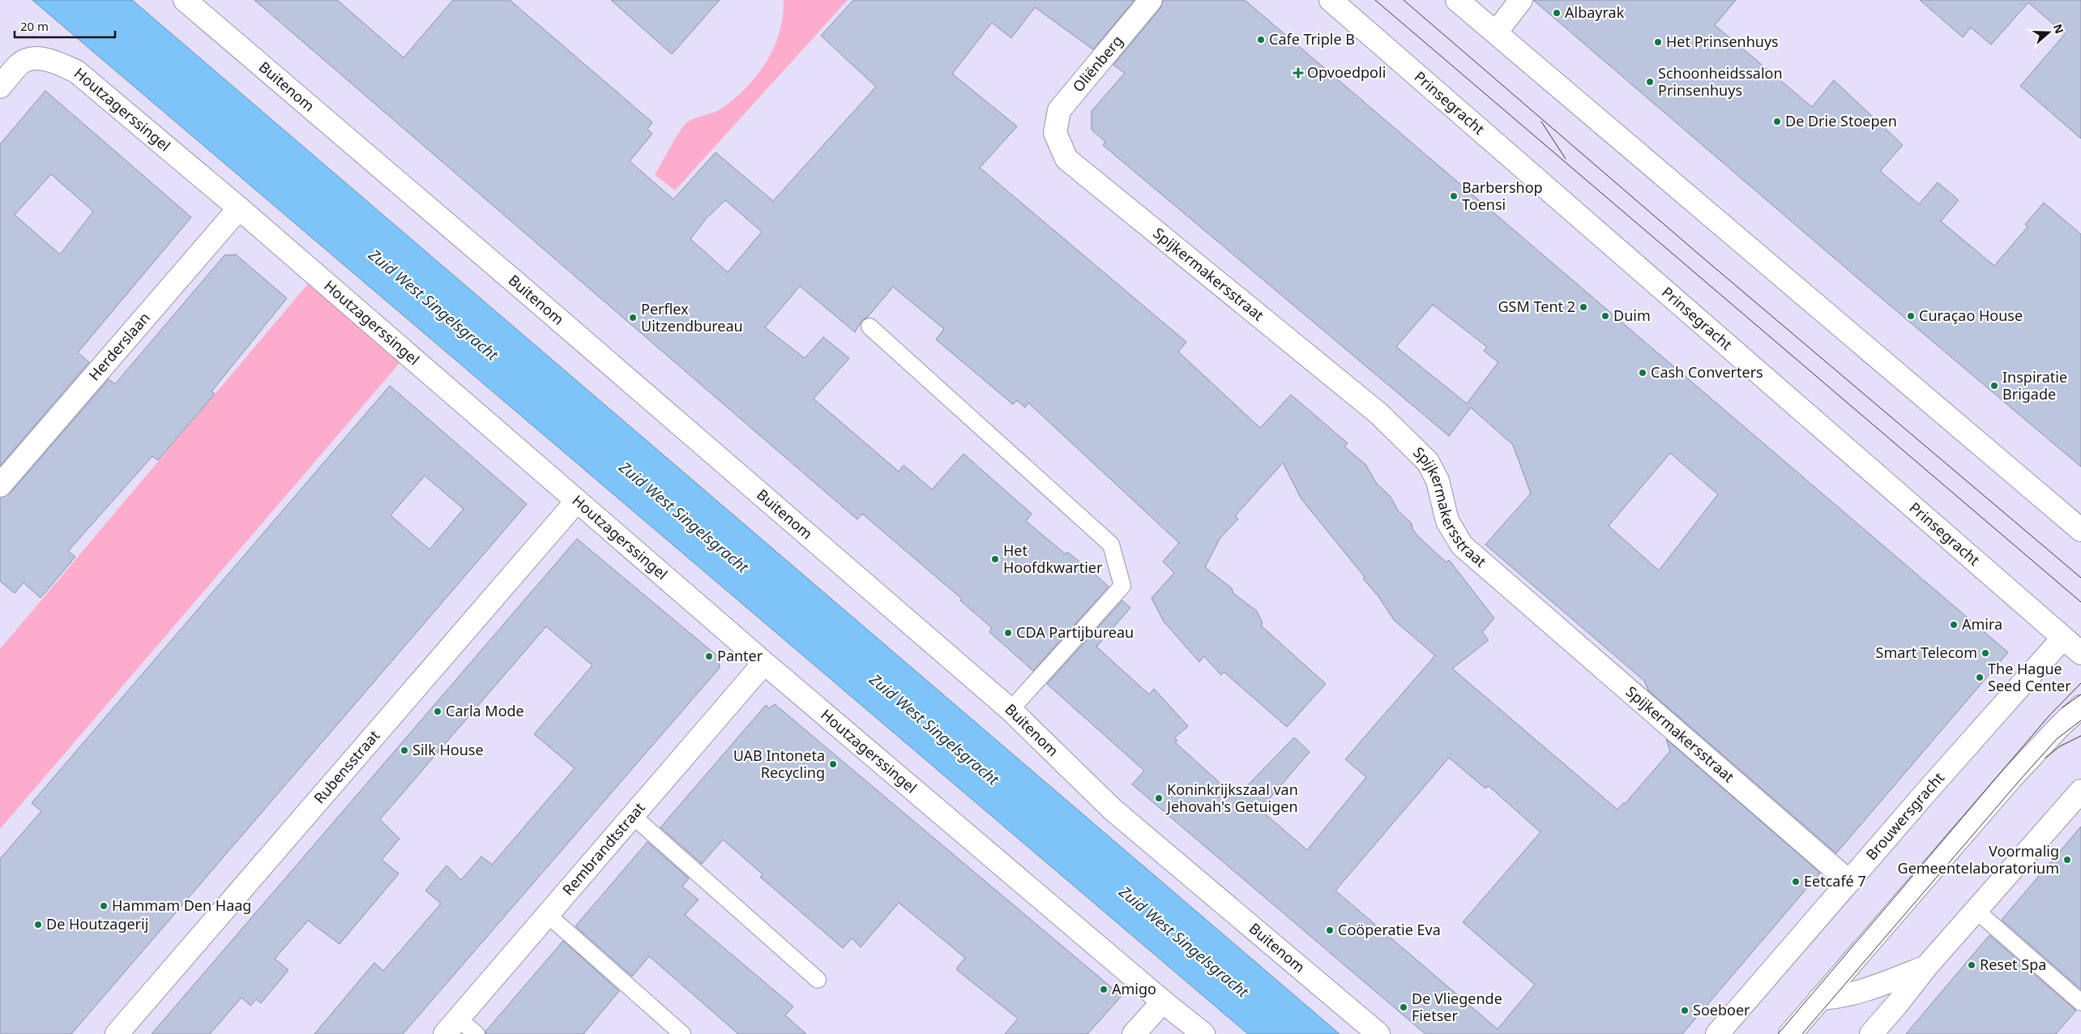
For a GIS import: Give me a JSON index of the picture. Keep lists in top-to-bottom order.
{
  "streets": {
    "street": [
      "Oliënberg",
      "Buitenom",
      "Prinsegracht",
      "Houtzagerssingel",
      "Spijkermakersstraat",
      "Herderslaan",
      "Rubensstraat",
      "Brouwersgracht",
      "Rembrandtstraat"
    ]
  },
  "crossings": [
    ["Oliënberg", "Spijkermakersstraat"],
    ["Prinsegracht", "Brouwersgracht"],
    ["Houtzagerssingel", "Herderslaan"],
    ["Houtzagerssingel", "Rubensstraat"],
    ["Houtzagerssingel", "Rembrandtstraat"],
    ["Spijkermakersstraat", "Brouwersgracht"]
  ],
  "water": ["Zuid West Singelsgracht"],
  "places": {
    "other": [
      "Albayrak",
      "Cafe Triple B",
      "Het Prinsenhuys",
      "Schoonheidssalon Prinsenhuys",
      "De Drie Stoepen",
      "Barbershop Toensi",
      "GSM Tent 2",
      "Duim",
      "Curaçao House",
      "Perflex Uitzendbureau",
      "Cash Converters",
      "Inspiratie Brigade",
      "Het Hoofdkwartier",
      "Amira",
      "CDA Partijbureau",
      "Smart Telecom",
      "Panter",
      "The Hague Seed Center",
      "Carla Mode",
      "Silk House",
      "UAB Intoneta Recycling",
      "Koninkrijkszaal van Jehovah's Getuigen",
      "Voormalig Gemeentelaboratorium",
      "Eetcafé 7",
      "Hammam Den Haag",
      "De Houtzagerij",
      "Coöperatie Eva",
      "Reset Spa",
      "Amigo",
      "De Vliegende Fietser",
      "Soeboer"
    ],
    "health": ["Opvoedpoli"]
  },
  "scale_bar": "20 m",
  "north": "right"
}
